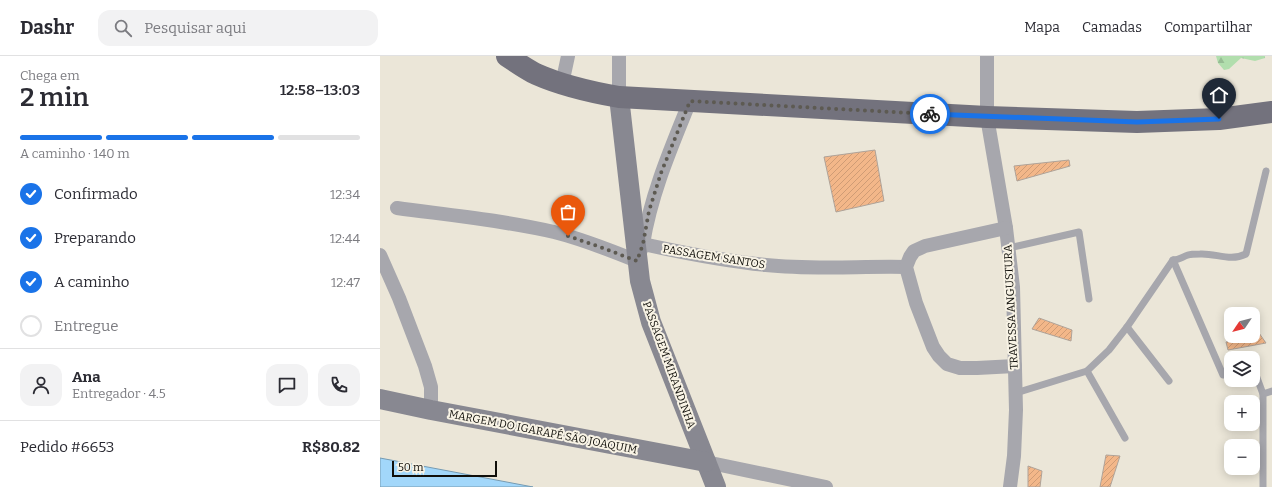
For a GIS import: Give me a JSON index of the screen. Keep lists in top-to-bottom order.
{
  "streets": {
    "street": [
      "PASSAGEM SANTOS",
      "TRAVESSA ANGUSTURA",
      "PASSAGEM MIRANDINHA",
      "MARGEM DO IGARAPÉ SÃO JOAQUIM"
    ]
  },
  "crossings": [
    ["PASSAGEM SANTOS", "PASSAGEM MIRANDINHA"],
    ["PASSAGEM MIRANDINHA", "MARGEM DO IGARAPÉ SÃO JOAQUIM"]
  ],
  "scale_bar": "50 m",
  "north": "bottom left",
  "page": {
    "header": "Dashr",
    "search": "Pesquisar aqui",
    "nav": ["Mapa", "Camadas", "Compartilhar"],
    "heading": ["2 min", "Chega em", "12:58–13:03"],
    "panel": [
      "Ana",
      "Entregador · 4.5",
      "Pedido #6653",
      "R$80.82"
    ],
    "bar": "A caminho · 140 m",
    "list": [
      ["Confirmado", "12:34"],
      ["Preparando", "12:44"],
      ["A caminho", "12:47"],
      "Entregue"
    ],
    "map_buttons": ["+", "−"],
    "scale": "50 m"
  }
}
